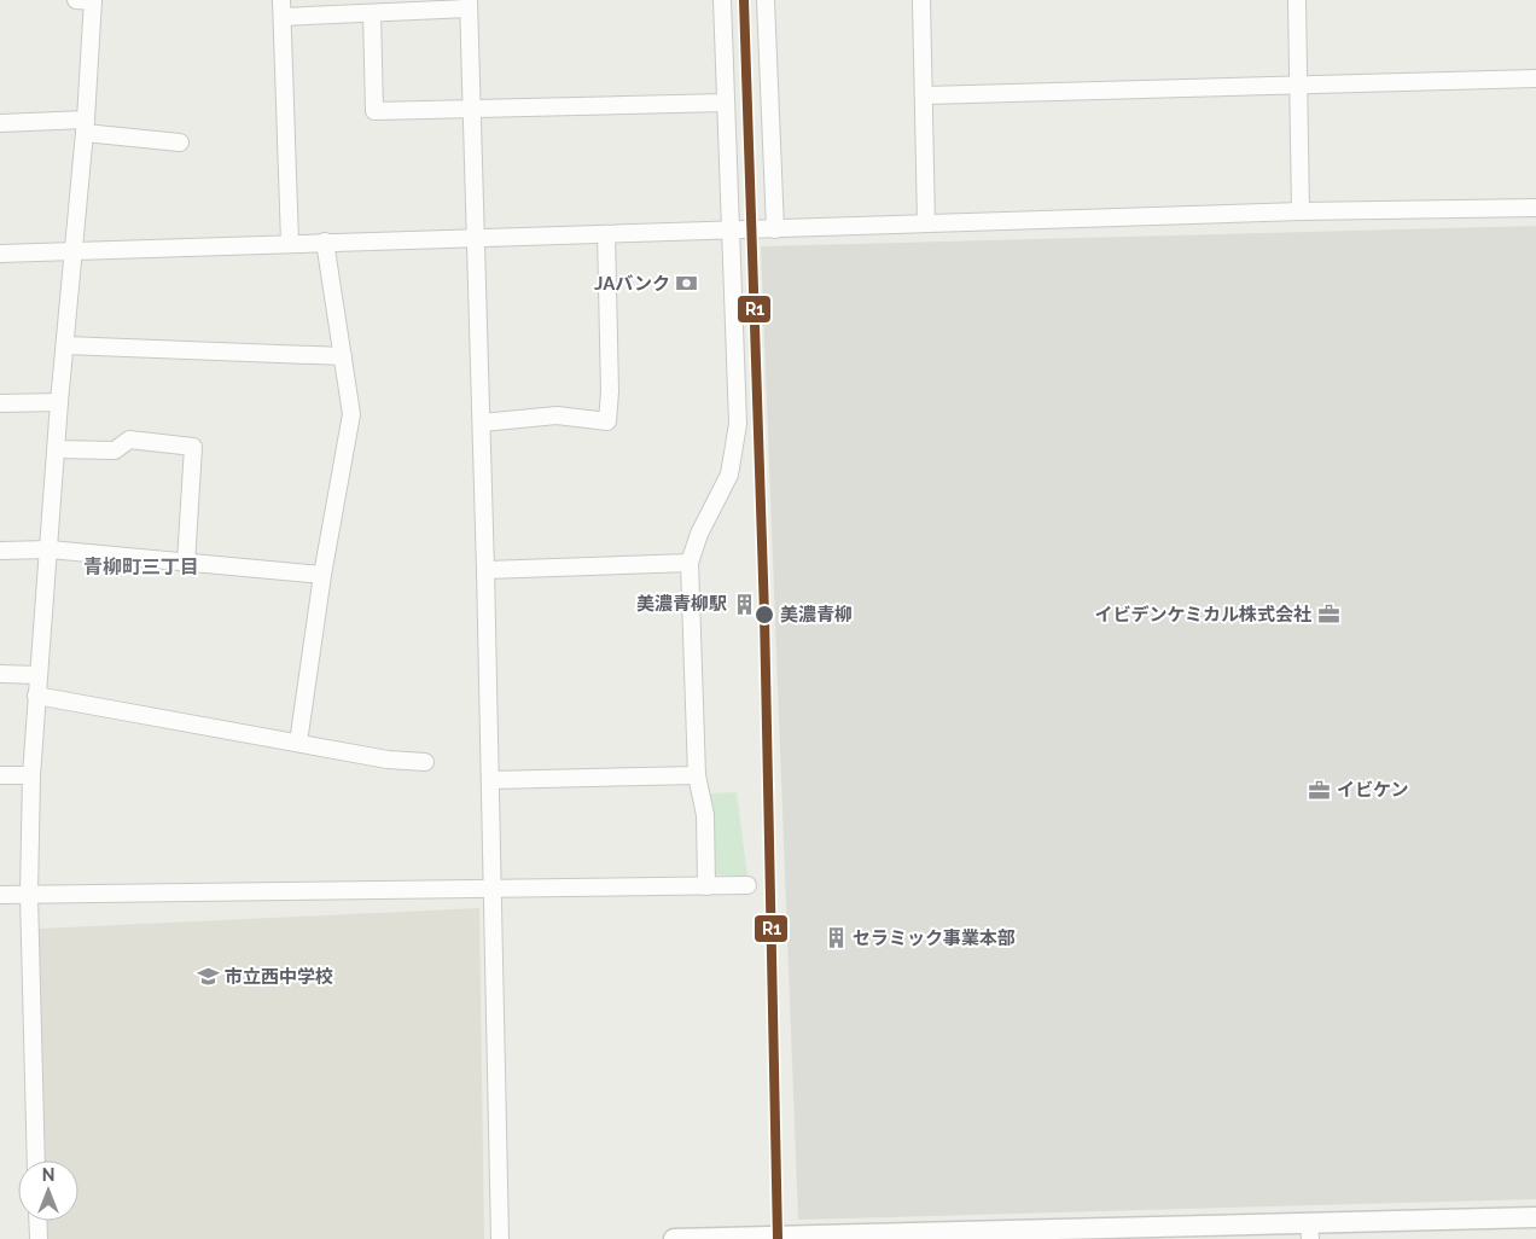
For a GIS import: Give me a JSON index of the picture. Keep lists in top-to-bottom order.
{
  "districts": ["青柳町三丁目"],
  "places": {
    "bank": ["JAバンク"],
    "building": ["美濃青柳駅", "セラミック事業本部"],
    "other": ["美濃青柳"],
    "office": ["イビデンケミカル株式会社", "イビケン"],
    "school or university": ["市立西中学校"]
  },
  "lines": ["transit line R1"],
  "north": "top"
}
